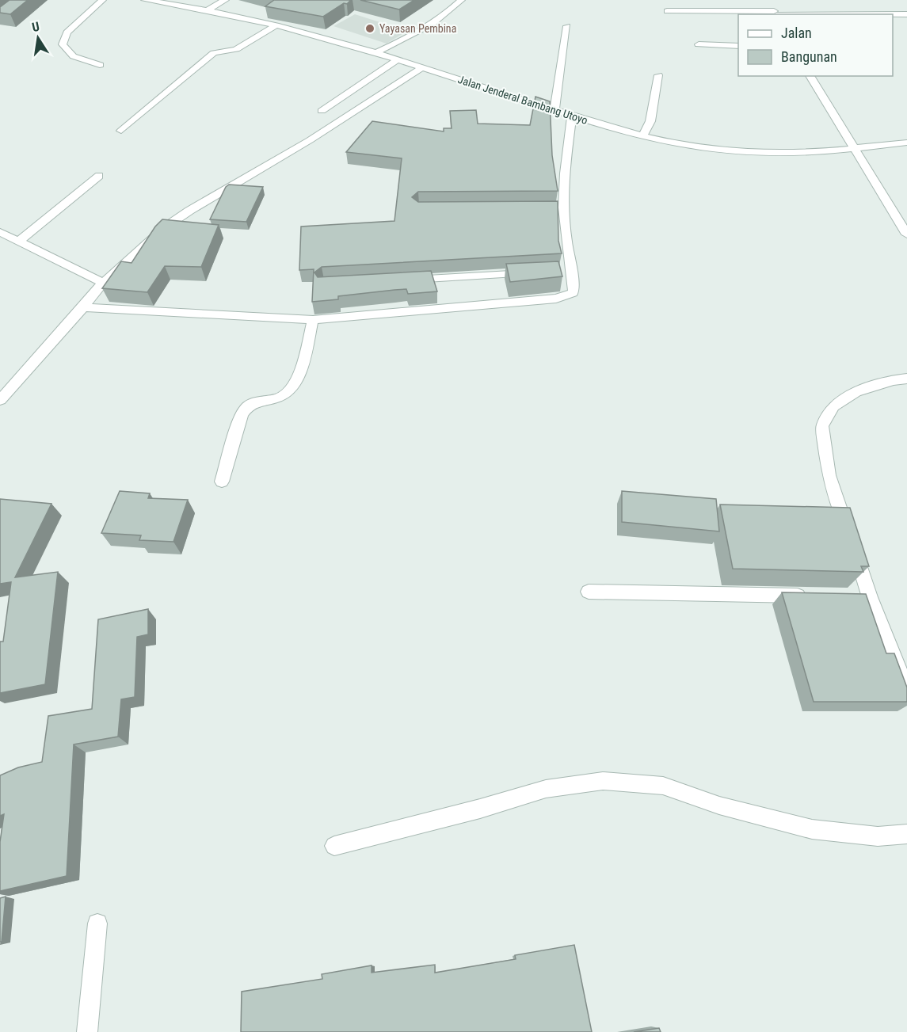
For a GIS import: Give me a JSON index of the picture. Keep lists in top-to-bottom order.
{
  "streets": {
    "street": ["Jalan Jenderal Bambang Utoyo"]
  },
  "places": ["Yayasan Pembina"],
  "legend": ["Jalan", "Bangunan"],
  "north": "top"
}
